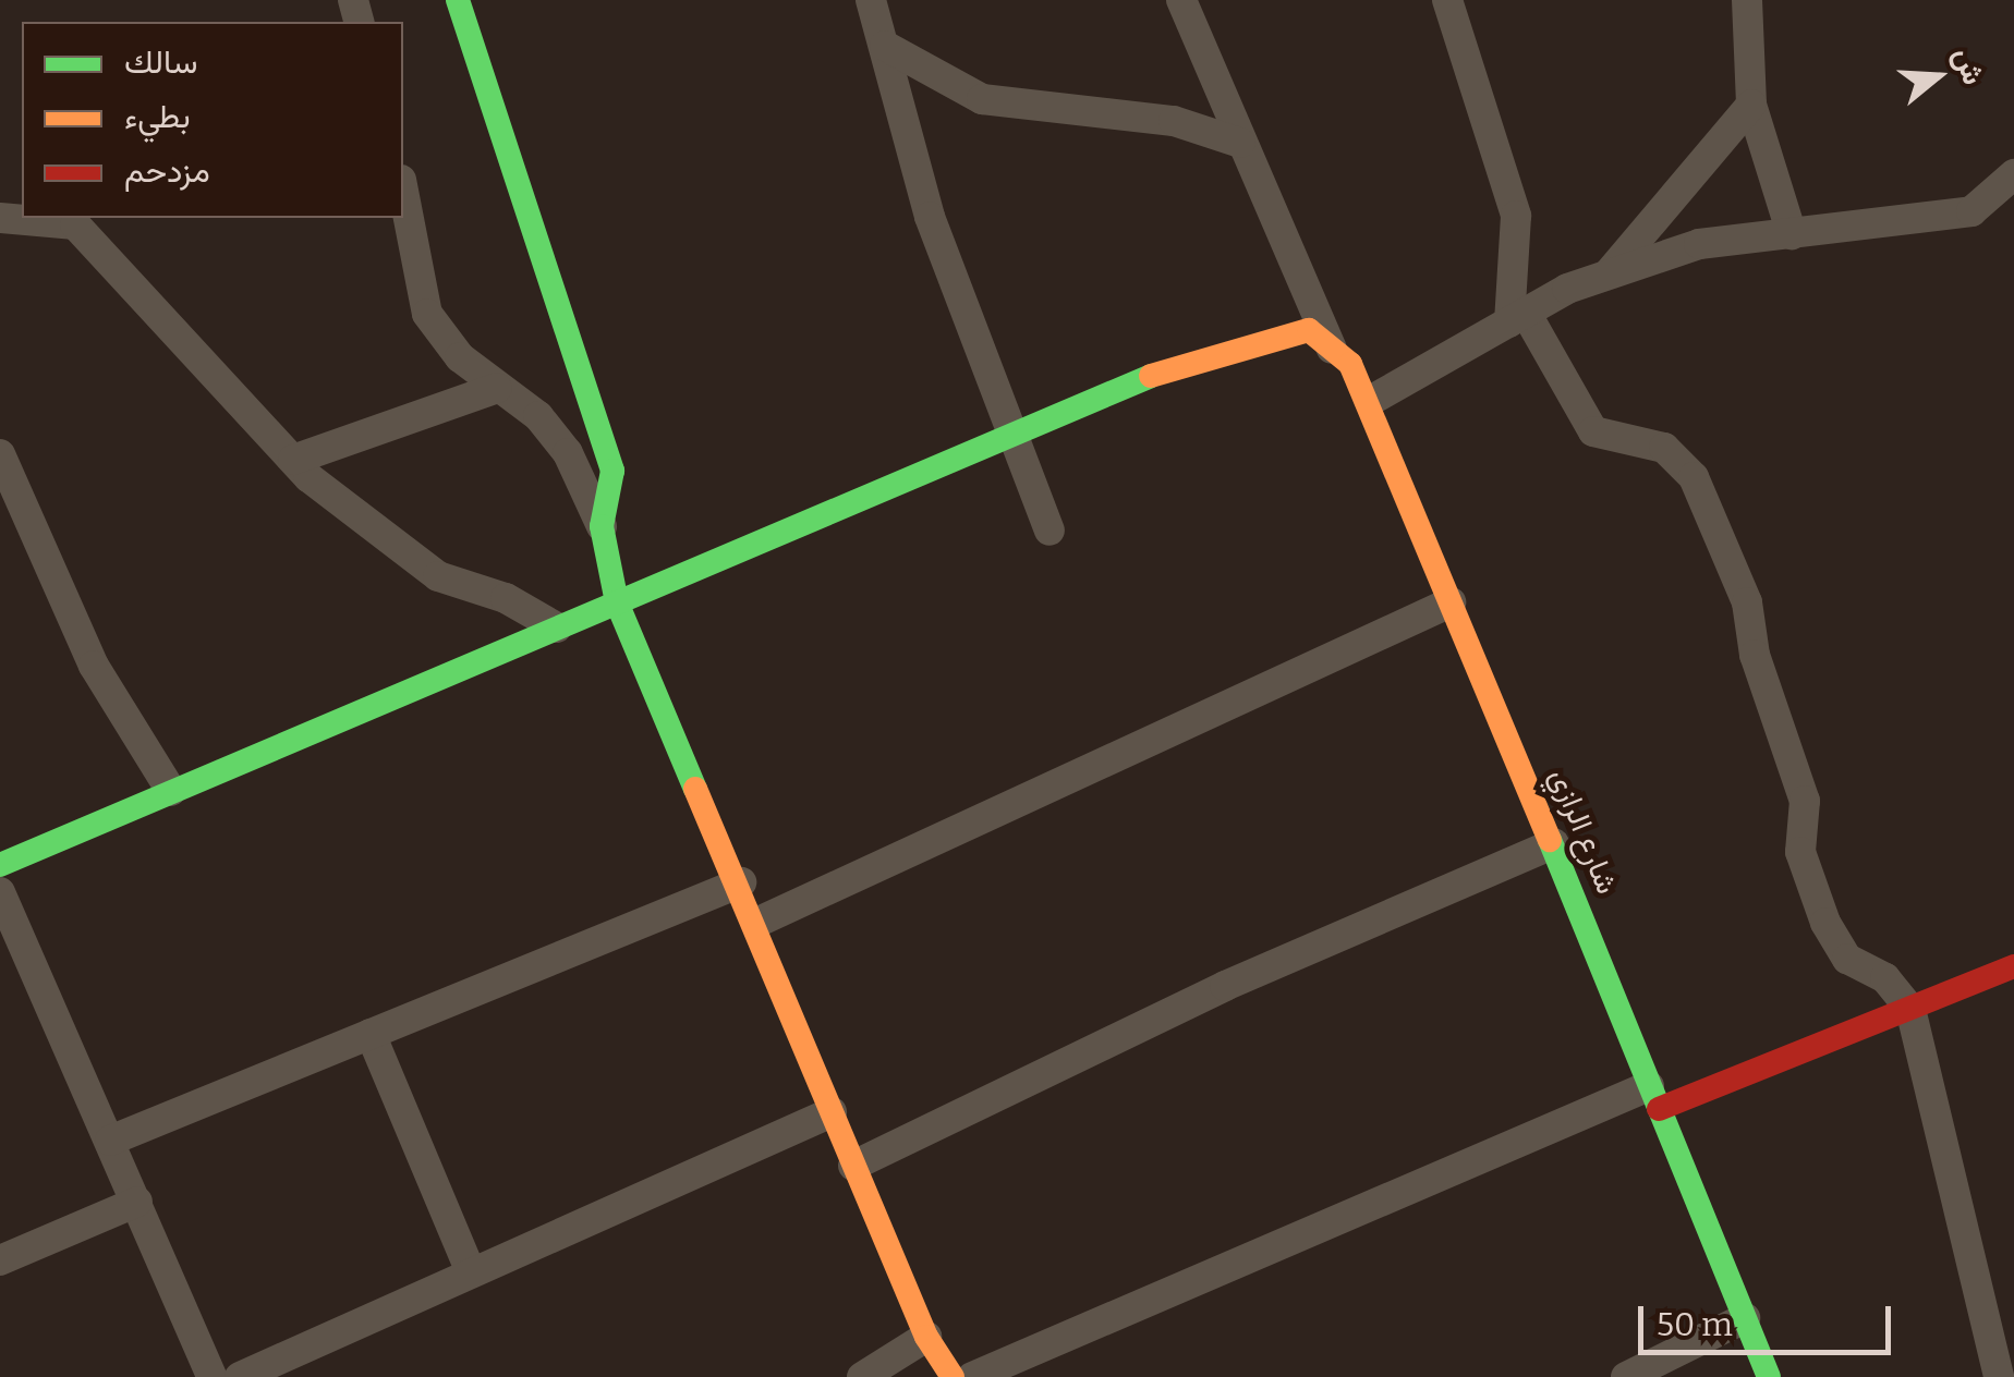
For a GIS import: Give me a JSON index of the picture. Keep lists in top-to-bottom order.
{
  "streets": {
    "street": ["شارع الرازي"]
  },
  "legend": ["سالك", "بطيء", "مزدحم"],
  "scale_bar": "50 m",
  "north": "right"
}
